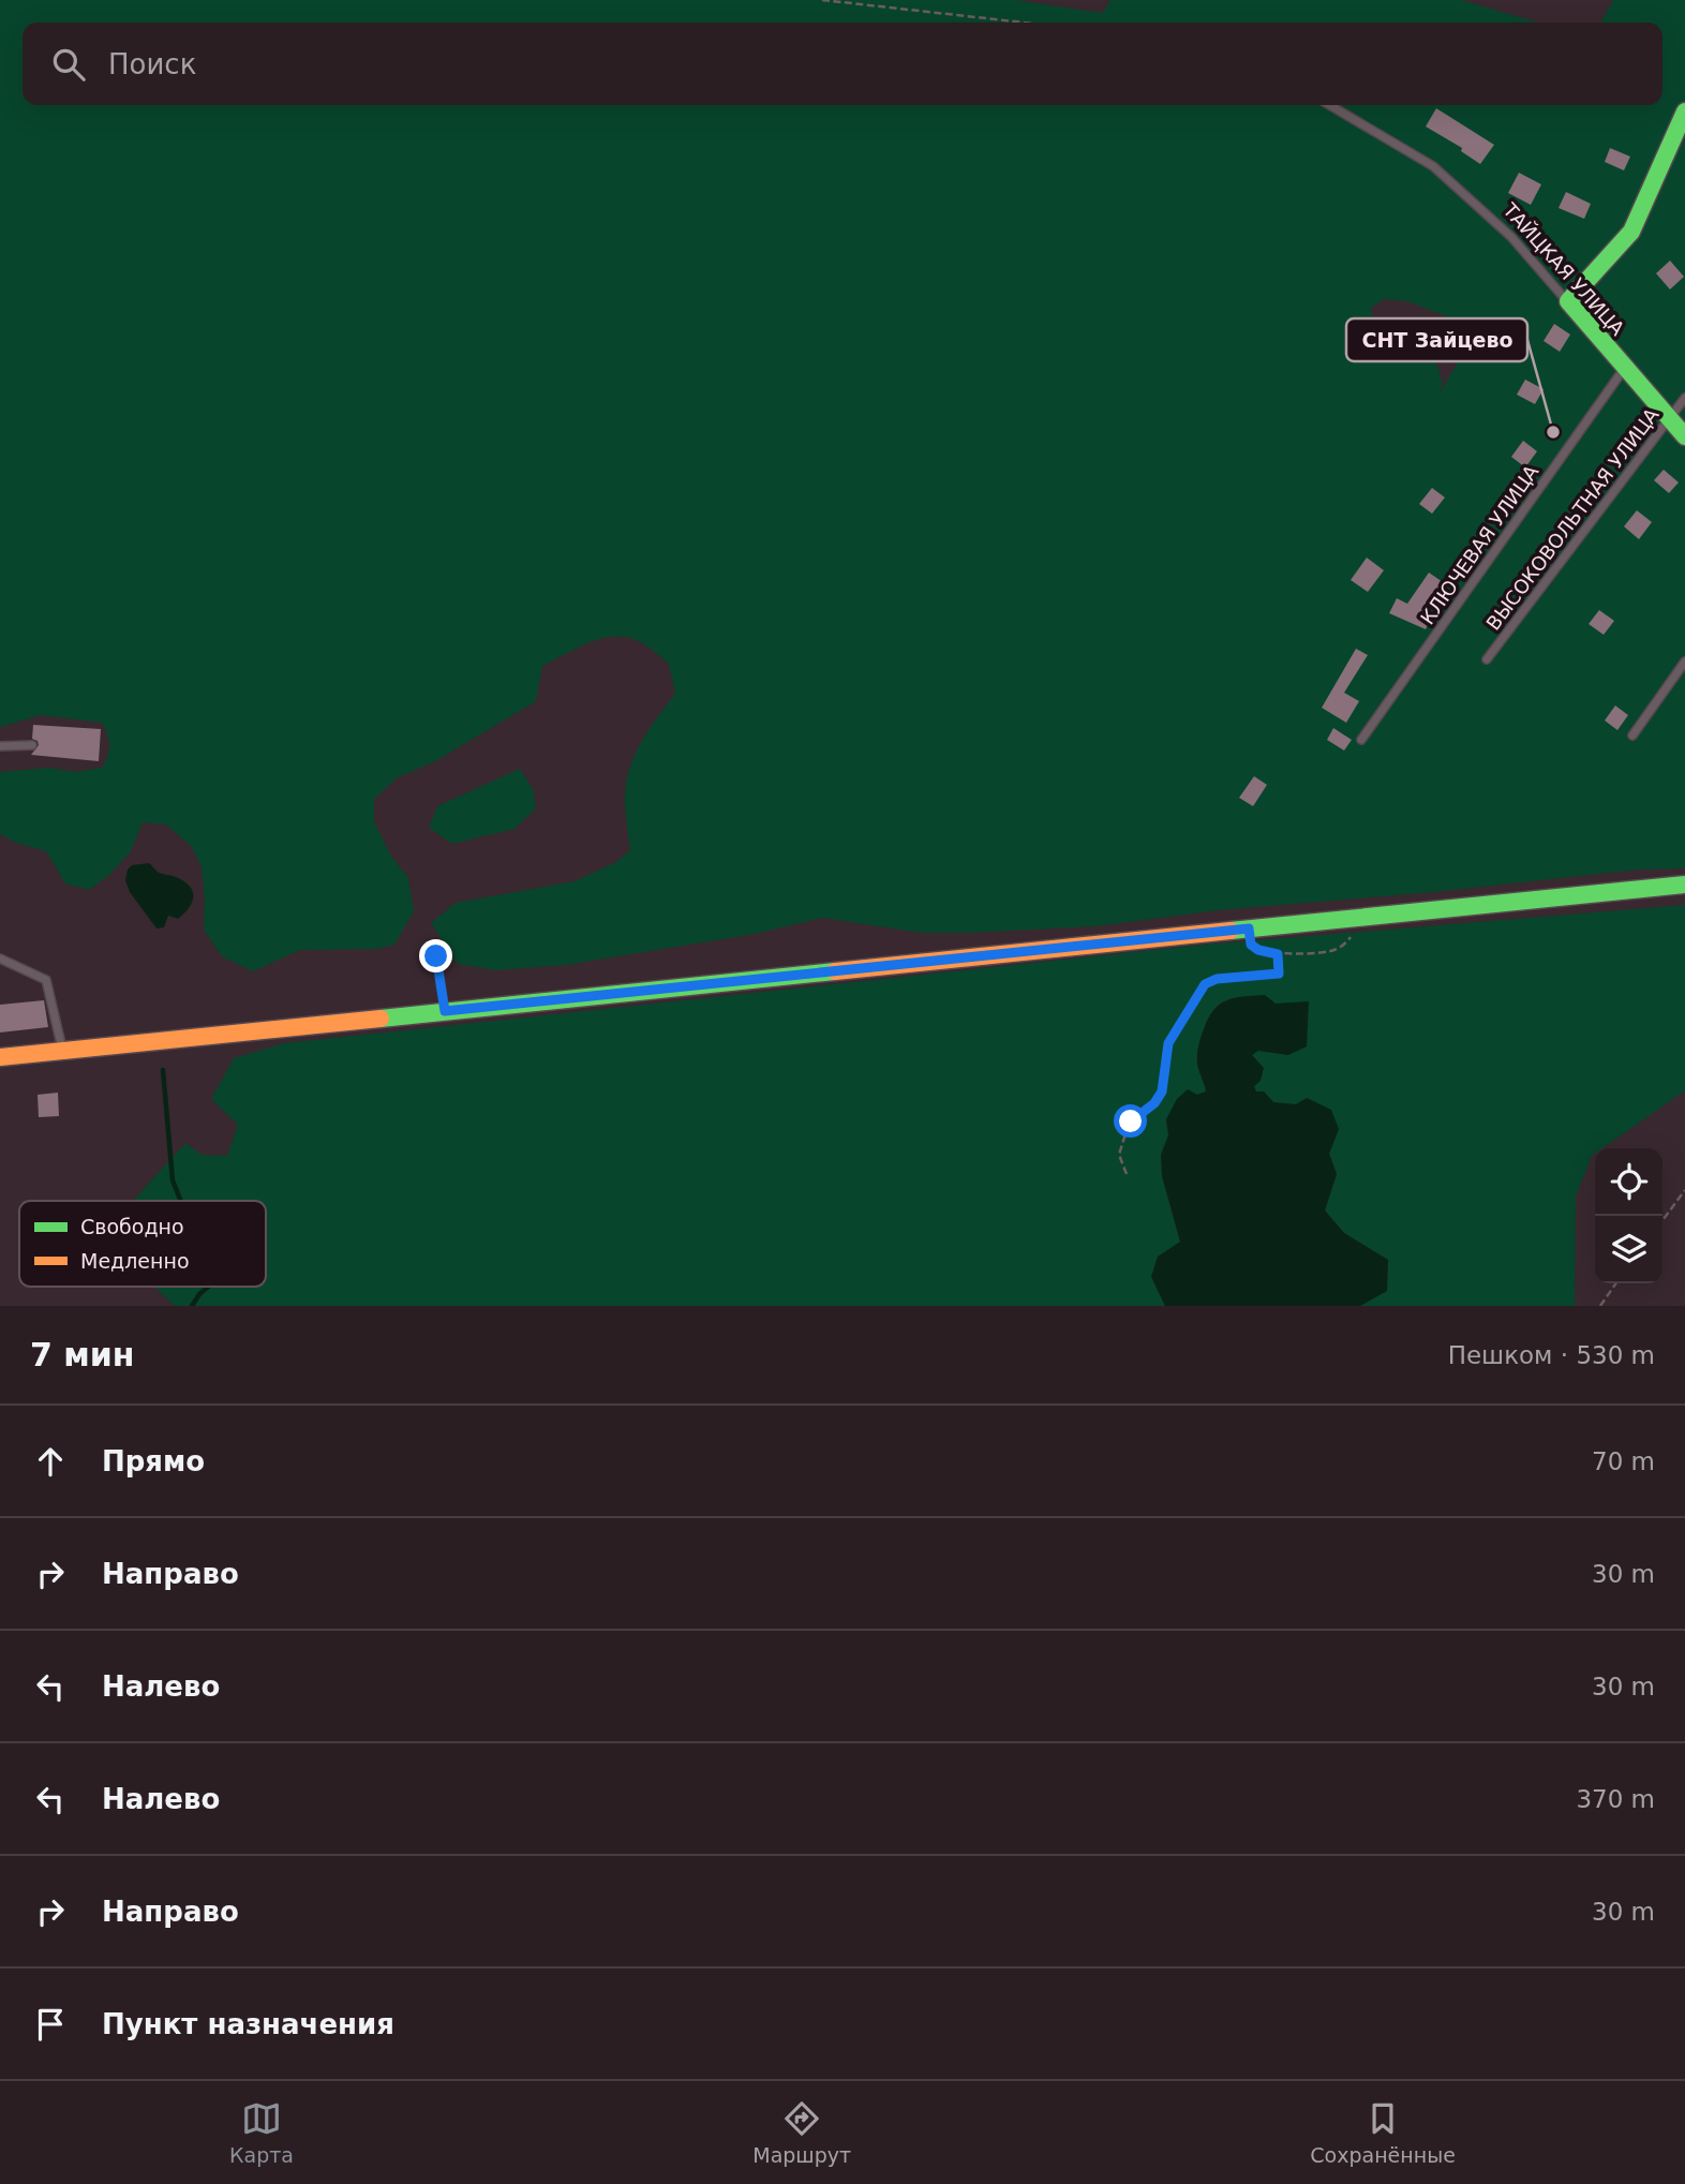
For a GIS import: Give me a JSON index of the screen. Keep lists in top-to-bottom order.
{
  "streets": {
    "street": ["ТАЙЦКАЯ УЛИЦА"],
    "lane": ["ВЫСОКОВОЛЬТНАЯ УЛИЦА", "КЛЮЧЕВАЯ УЛИЦА"]
  },
  "crossings": [
    ["ТАЙЦКАЯ УЛИЦА", "ВЫСОКОВОЛЬТНАЯ УЛИЦА"],
    ["ТАЙЦКАЯ УЛИЦА", "КЛЮЧЕВАЯ УЛИЦА"]
  ],
  "places": ["СНТ Зайцево"],
  "legend": ["Свободно", "Медленно"],
  "page": {
    "search": "Поиск",
    "heading": ["7 мин", "Пешком · 530 m"],
    "list": [
      ["Прямо", "70 m"],
      ["Направо", "30 m"],
      ["Налево", "30 m"],
      ["Налево", "370 m"],
      ["Направо", "30 m"],
      "Пункт назначения"
    ],
    "nav": ["Карта", "Маршрут", "Сохранённые"]
  }
}
